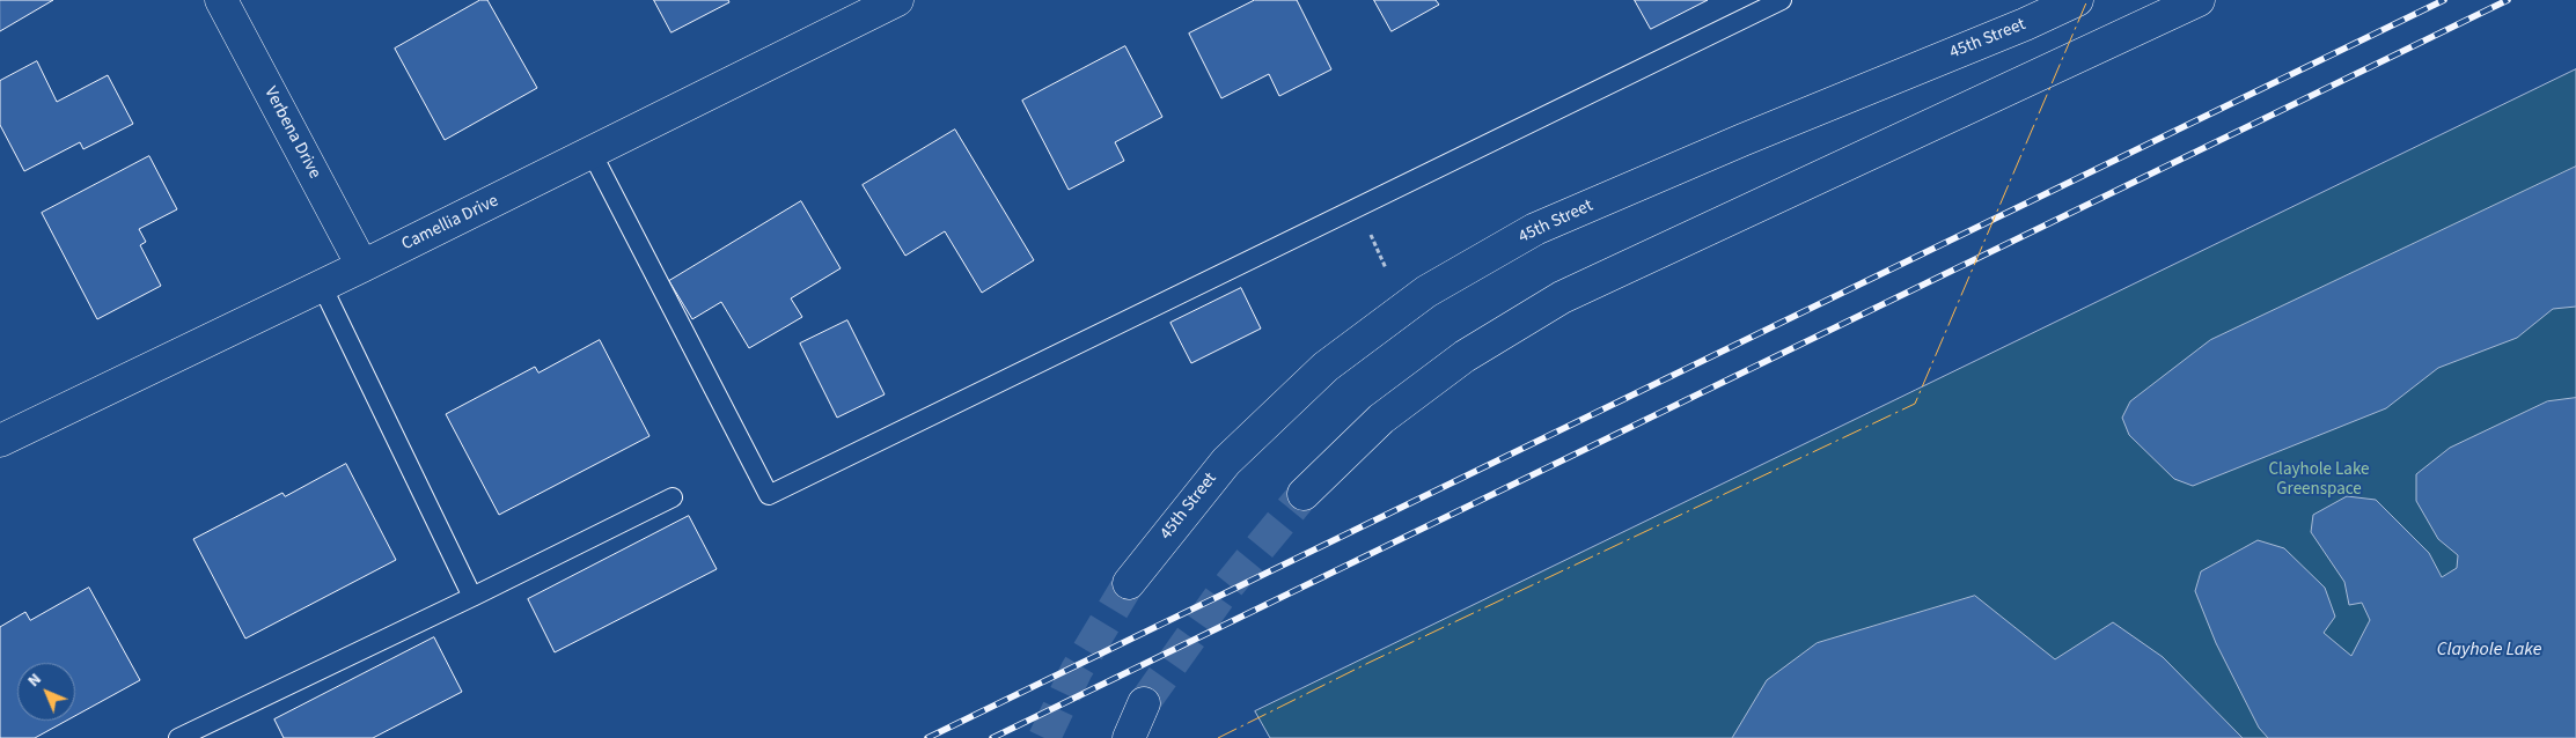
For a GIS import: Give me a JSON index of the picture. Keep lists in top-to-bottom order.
{
  "streets": {
    "main road": ["45th Street", "Verbena Drive", "Camellia Drive"]
  },
  "crossings": [
    ["Verbena Drive", "Camellia Drive"]
  ],
  "water": ["Clayhole Lake"],
  "parks": ["Clayhole Lake Greenspace"],
  "north": "top left"
}
